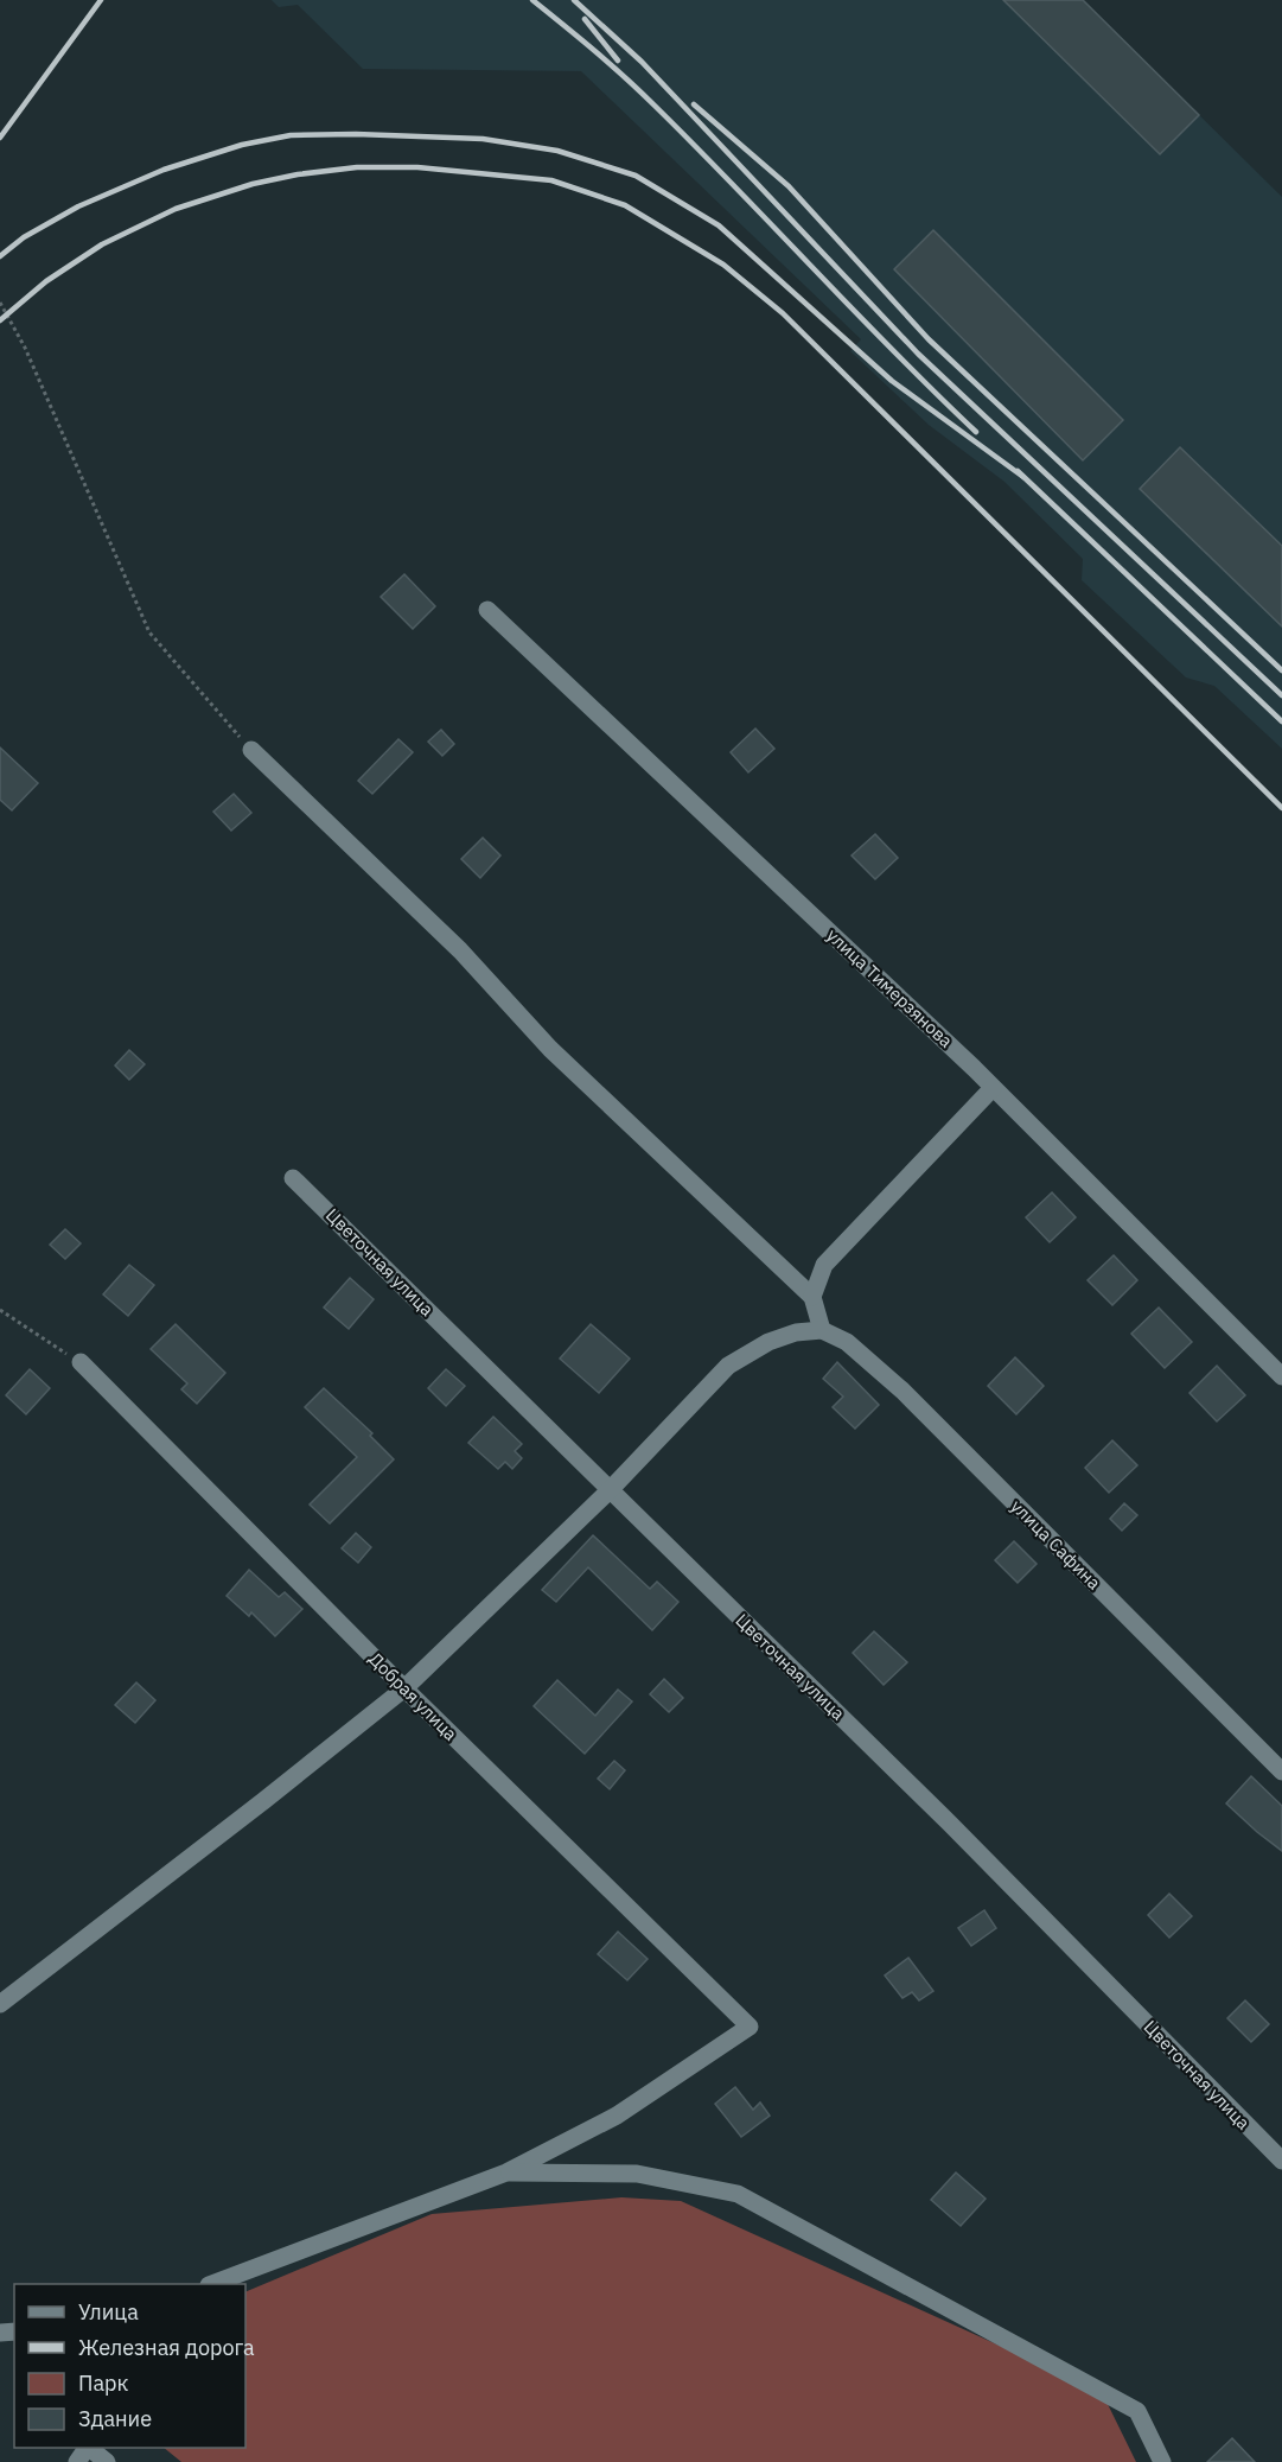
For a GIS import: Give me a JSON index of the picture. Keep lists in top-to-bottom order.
{
  "streets": {
    "street": [
      "улица Тимерзянова",
      "Цветочная улица",
      "улица Сафина",
      "Добрая улица"
    ]
  },
  "legend": [
    "Улица",
    "Железная дорога",
    "Парк",
    "Здание"
  ]
}
